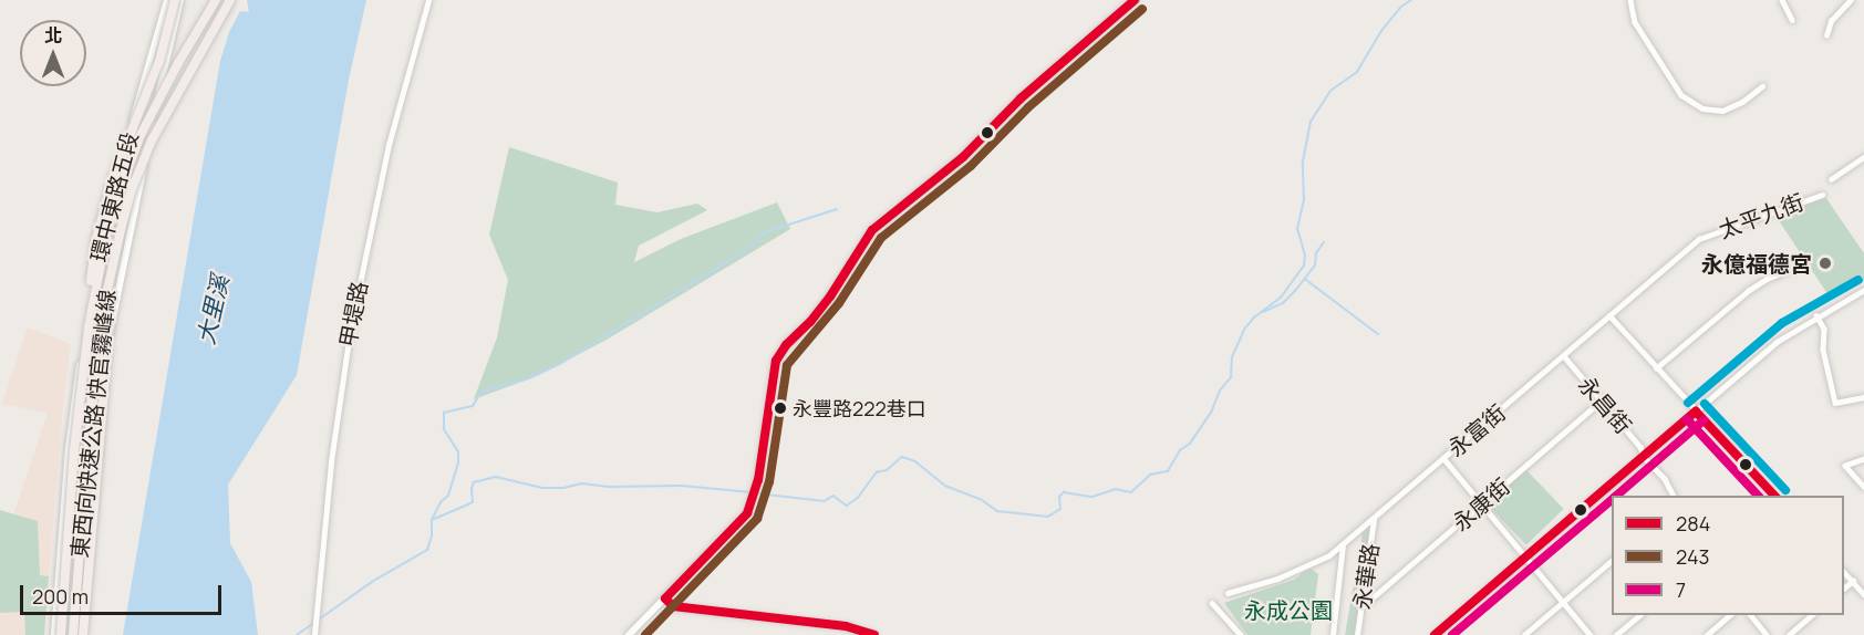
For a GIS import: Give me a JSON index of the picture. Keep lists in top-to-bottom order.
{
  "streets": {
    "highway": ["東西向快速公路 快官霧峰線"],
    "street": [
      "環中東路五段",
      "太平九街",
      "甲堤路",
      "永昌街",
      "永富街",
      "永康街",
      "永華路"
    ]
  },
  "crossings": [
    ["環中東路五段", "東西向快速公路 快官霧峰線"],
    ["太平九街", "永富街"],
    ["永昌街", "永富街"],
    ["永昌街", "永康街"],
    ["永富街", "永華路"],
    ["永康街", "永華路"]
  ],
  "water": ["大里溪"],
  "parks": ["永成公園"],
  "places": ["永億福德宮", "永豐路222巷口"],
  "lines": ["transit line 284", "transit line 243", "transit line 7"],
  "legend": ["284", "243", "7"],
  "scale_bar": "200 m",
  "north": "top"
}
